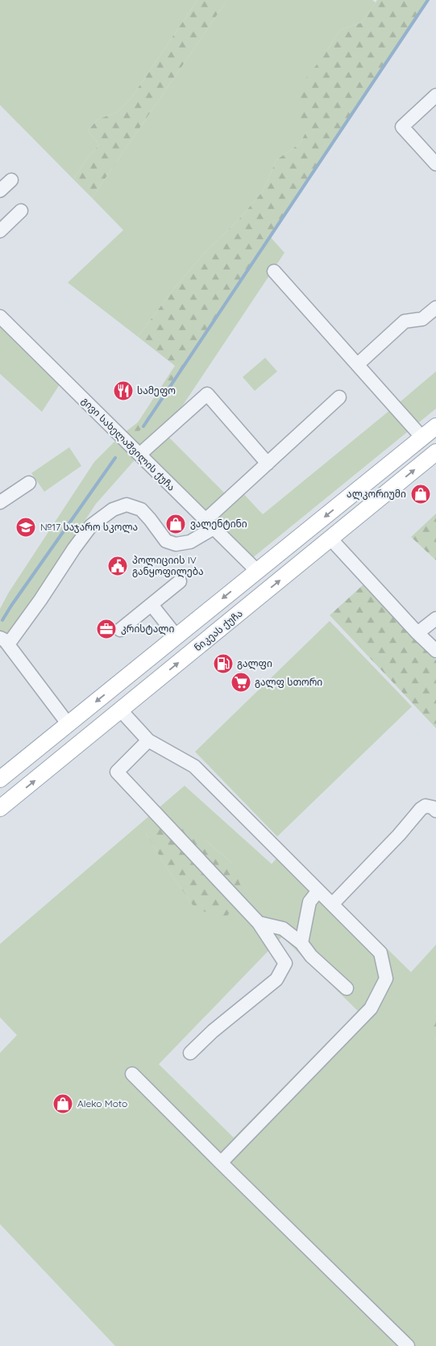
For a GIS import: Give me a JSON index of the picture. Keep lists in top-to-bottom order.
{
  "streets": {
    "main road": ["ნიკეას ქუჩა"],
    "street": ["გივი სახელაშვილის ქუჩა"]
  },
  "places": {
    "restaurant": ["სამეფო"],
    "shop": ["ალკორიუმი", "ვალენტინი", "Aleko Moto"],
    "school or university": ["№17 საჯარო სკოლა"],
    "public building": ["პოლიციის IV განყოფილება"],
    "office": ["კრისტალი"],
    "fuel station": ["გალფი"],
    "supermarket": ["გალფ სთორი"]
  }
}
